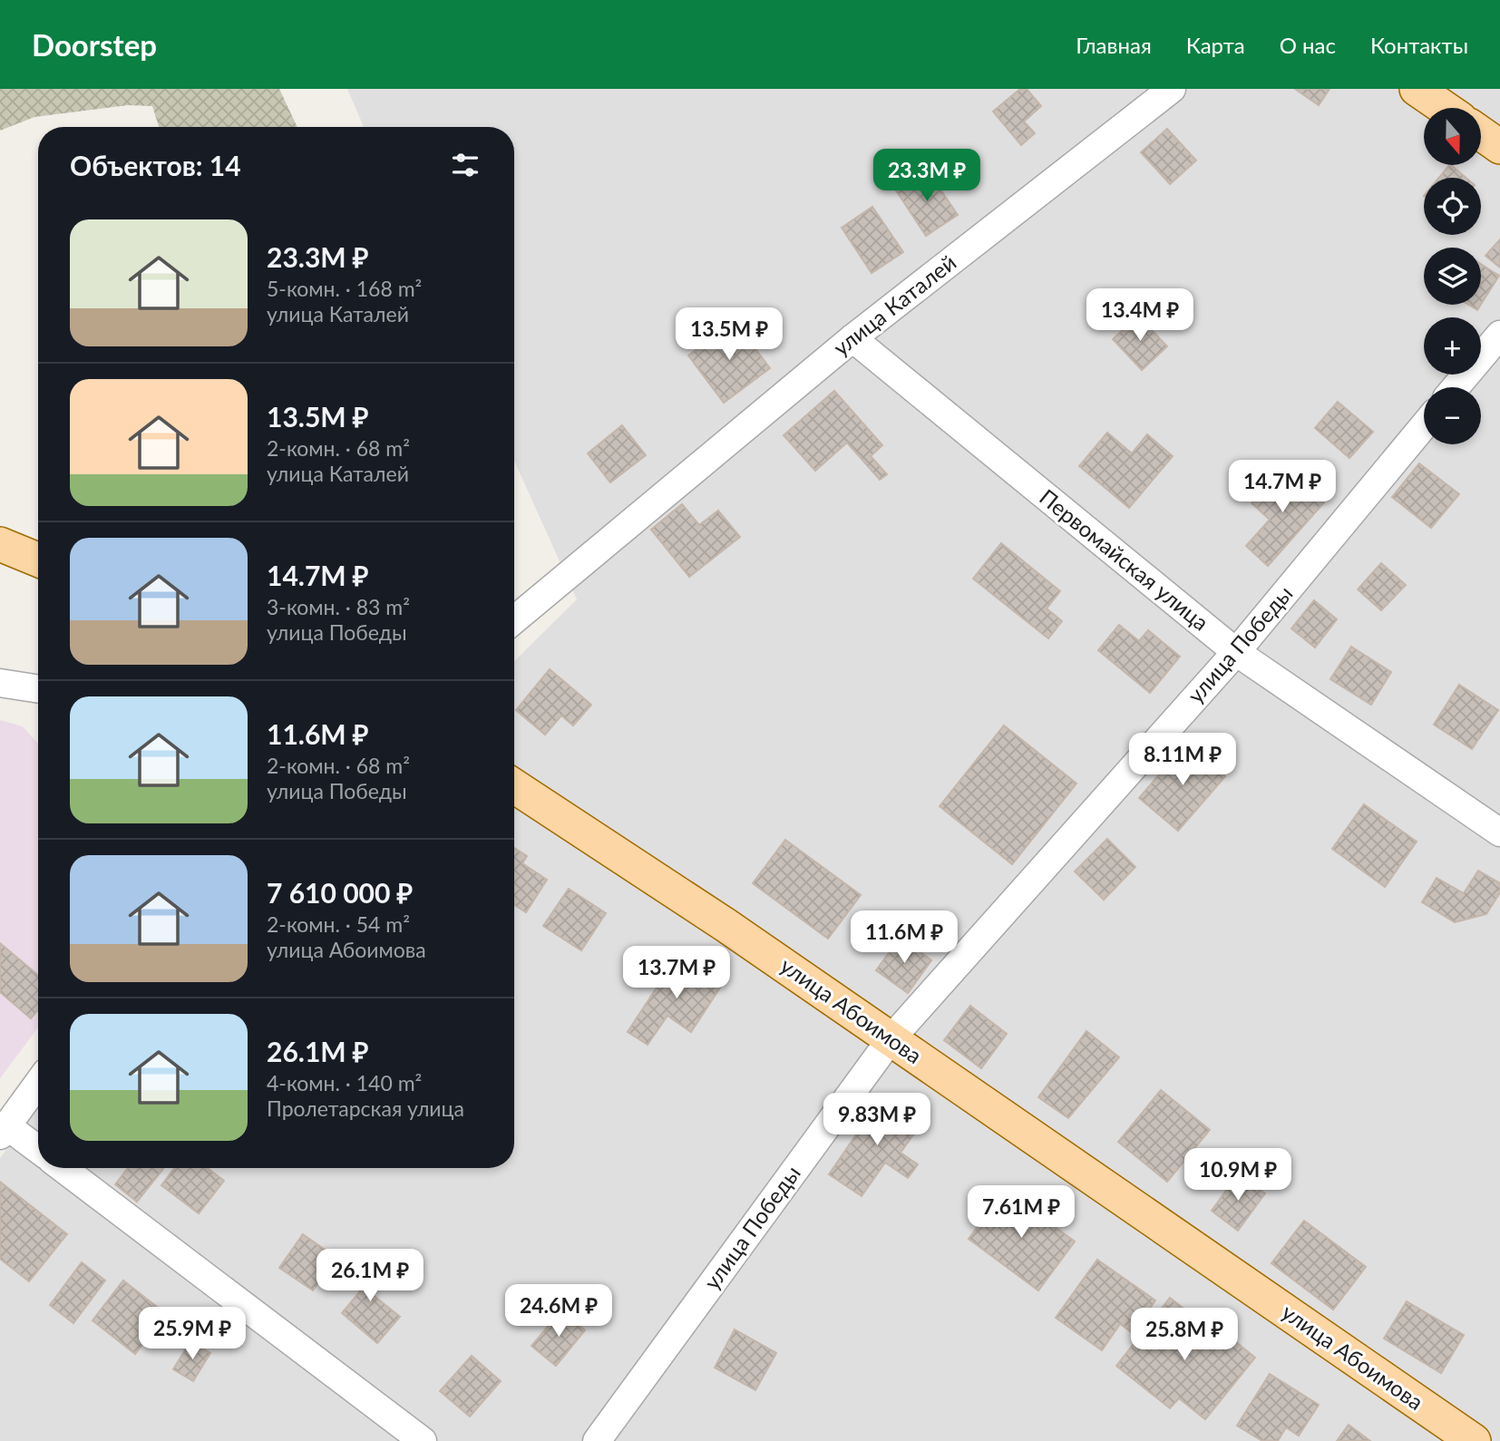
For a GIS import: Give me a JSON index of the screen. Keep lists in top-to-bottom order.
{
  "streets": {
    "main road": ["улица Абоимова"],
    "street": ["улица Каталей", "Первомайская улица", "улица Победы"]
  },
  "crossings": [
    ["улица Каталей", "Первомайская улица"],
    ["Первомайская улица", "улица Победы"],
    ["улица Победы", "улица Абоимова"]
  ],
  "north": "bottom",
  "page": {
    "header": "Doorstep",
    "nav": [
      "Главная",
      "Карта",
      "О нас",
      "Контакты"
    ],
    "map_buttons": ["+", "−"],
    "heading": "Объектов: 14",
    "price": [
      "23.3M ₽",
      "13.4M ₽",
      "13.5M ₽",
      "14.7M ₽",
      "8.11M ₽",
      "11.6M ₽",
      "13.7M ₽",
      "9.83M ₽",
      "10.9M ₽",
      "7.61M ₽",
      "26.1M ₽",
      "24.6M ₽",
      "25.9M ₽",
      "25.8M ₽"
    ],
    "list": [
      {
        "name": "23.3M ₽",
        "note": "5-комн. · 168 m² · улица Каталей"
      },
      {
        "name": "13.5M ₽",
        "note": "2-комн. · 68 m² · улица Каталей"
      },
      {
        "name": "14.7M ₽",
        "note": "3-комн. · 83 m² · улица Победы"
      },
      {
        "name": "11.6M ₽",
        "note": "2-комн. · 68 m² · улица Победы"
      },
      {
        "name": "7 610 000 ₽",
        "note": "2-комн. · 54 m² · улица Абоимова"
      },
      {
        "name": "26.1M ₽",
        "note": "4-комн. · 140 m² · Пролетарская улица"
      }
    ]
  }
}
